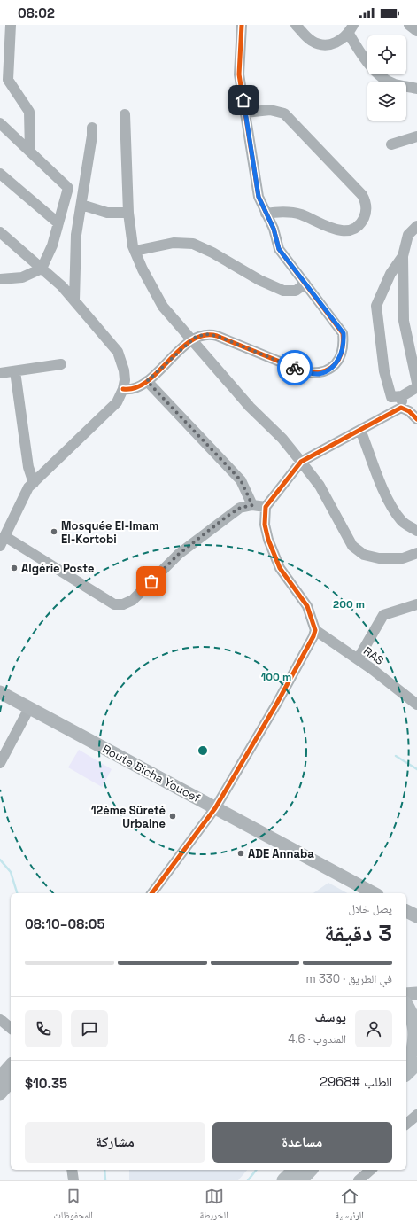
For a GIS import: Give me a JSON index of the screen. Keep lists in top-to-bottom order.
{
  "streets": {
    "main road": ["Route Bicha Youcef"],
    "street": ["RAS"]
  },
  "places": [
    "Mosquée El-Imam El-Kortobi",
    "Algérie Poste",
    "12ème Sûreté Urbaine",
    "ADE Annaba"
  ],
  "page": {
    "status": "08:02",
    "heading": ["3 دقيقة", "يصل خلال", "08:05–08:10"],
    "panel": [
      "يوسف",
      "المندوب · 4.6",
      "الطلب #2968",
      "$10.35"
    ],
    "bar": "في الطريق · 330 m",
    "buttons": ["مساعدة", "مشاركة"],
    "tabs": ["الرئيسية", "الخريطة", "المحفوظات"]
  },
  "rings": ["200 m", "100 m"]
}
